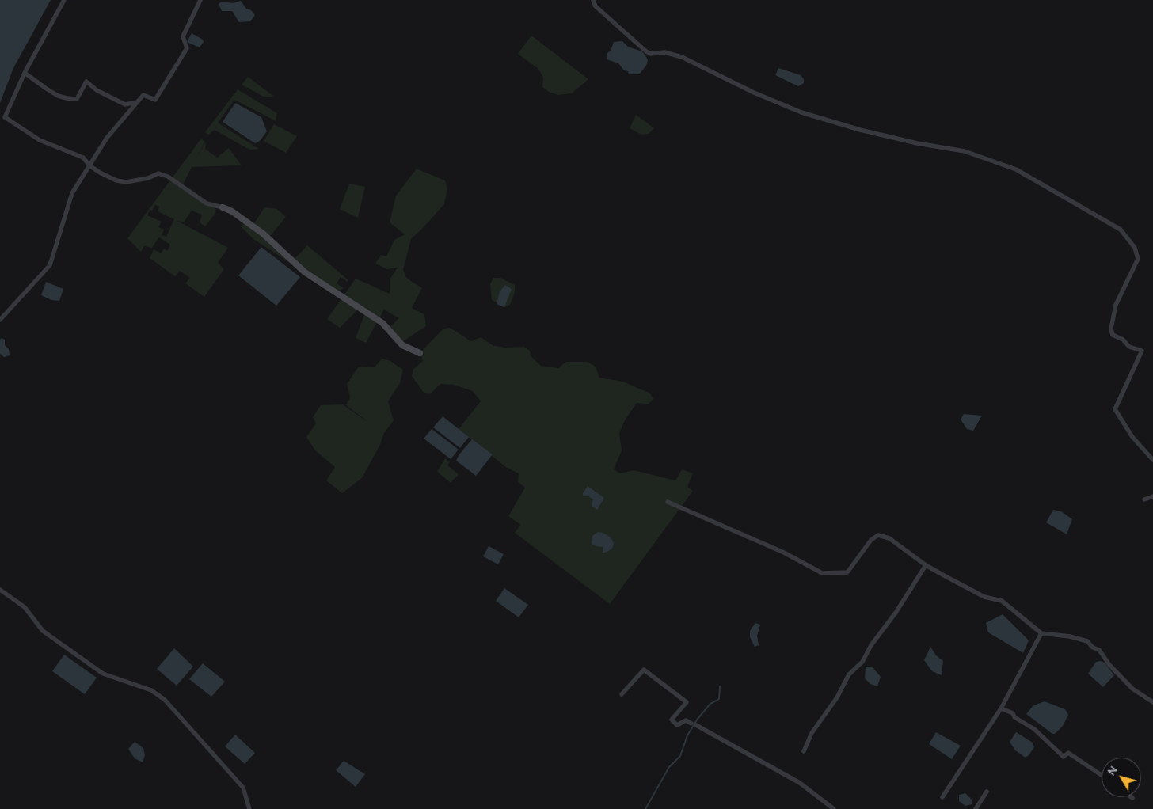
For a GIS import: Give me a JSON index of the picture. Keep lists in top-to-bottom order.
{
  "north": "top left"
}
